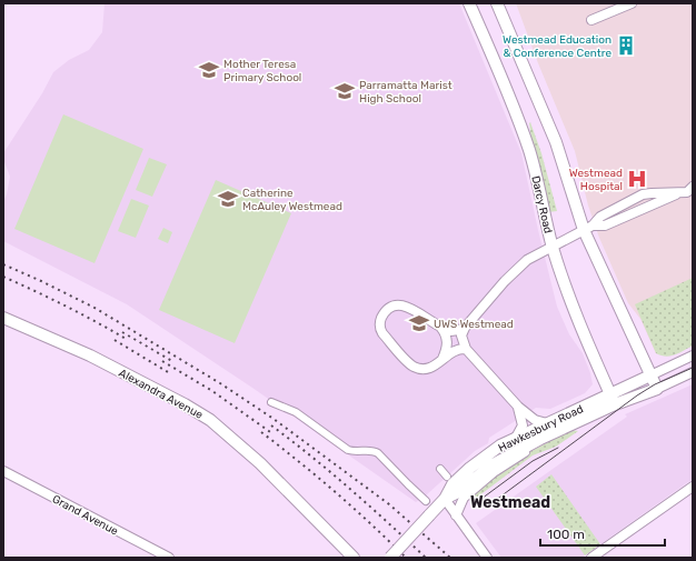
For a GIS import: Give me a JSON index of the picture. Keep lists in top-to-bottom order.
{
  "streets": {
    "street": [
      "Darcy Road",
      "Alexandra Avenue",
      "Hawkesbury Road",
      "Grand Avenue"
    ]
  },
  "crossings": [
    ["Darcy Road", "Hawkesbury Road"]
  ],
  "districts": ["Westmead"],
  "places": {
    "building": ["Westmead Education & Conference Centre"],
    "school or university": [
      "Mother Teresa Primary School",
      "Parramatta Marist High School",
      "Catherine McAuley Westmead",
      "UWS Westmead"
    ],
    "hospital": ["Westmead Hospital"]
  },
  "scale_bar": "100 m"
}
